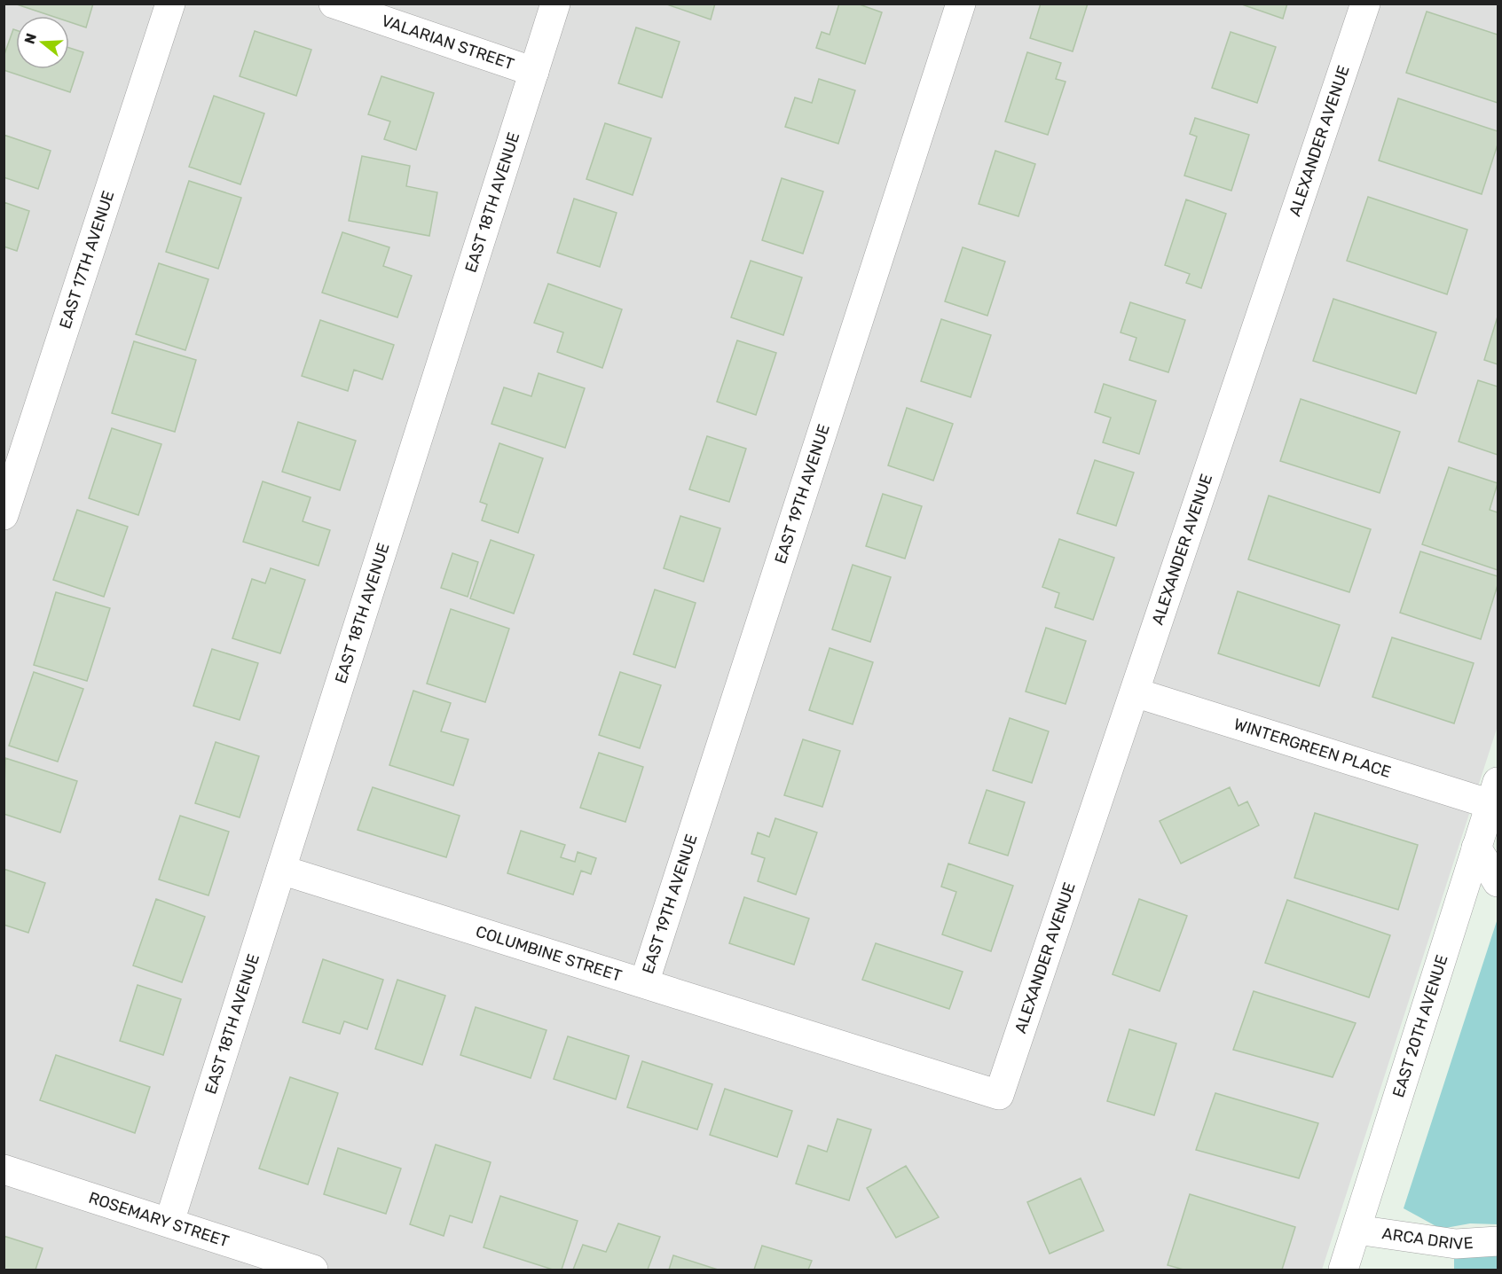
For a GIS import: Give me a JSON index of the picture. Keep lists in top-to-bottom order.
{
  "streets": {
    "street": [
      "VALARIAN STREET",
      "ALEXANDER AVENUE",
      "EAST 18TH AVENUE",
      "EAST 17TH AVENUE",
      "EAST 19TH AVENUE",
      "WINTERGREEN PLACE",
      "COLUMBINE STREET",
      "EAST 20TH AVENUE",
      "ROSEMARY STREET",
      "ARCA DRIVE"
    ]
  },
  "crossings": [
    ["VALARIAN STREET", "EAST 18TH AVENUE"],
    ["ALEXANDER AVENUE", "WINTERGREEN PLACE"],
    ["ALEXANDER AVENUE", "COLUMBINE STREET"],
    ["EAST 18TH AVENUE", "COLUMBINE STREET"],
    ["EAST 18TH AVENUE", "ROSEMARY STREET"],
    ["EAST 19TH AVENUE", "COLUMBINE STREET"],
    ["WINTERGREEN PLACE", "EAST 20TH AVENUE"],
    ["EAST 20TH AVENUE", "ARCA DRIVE"]
  ],
  "north": "left"
}
